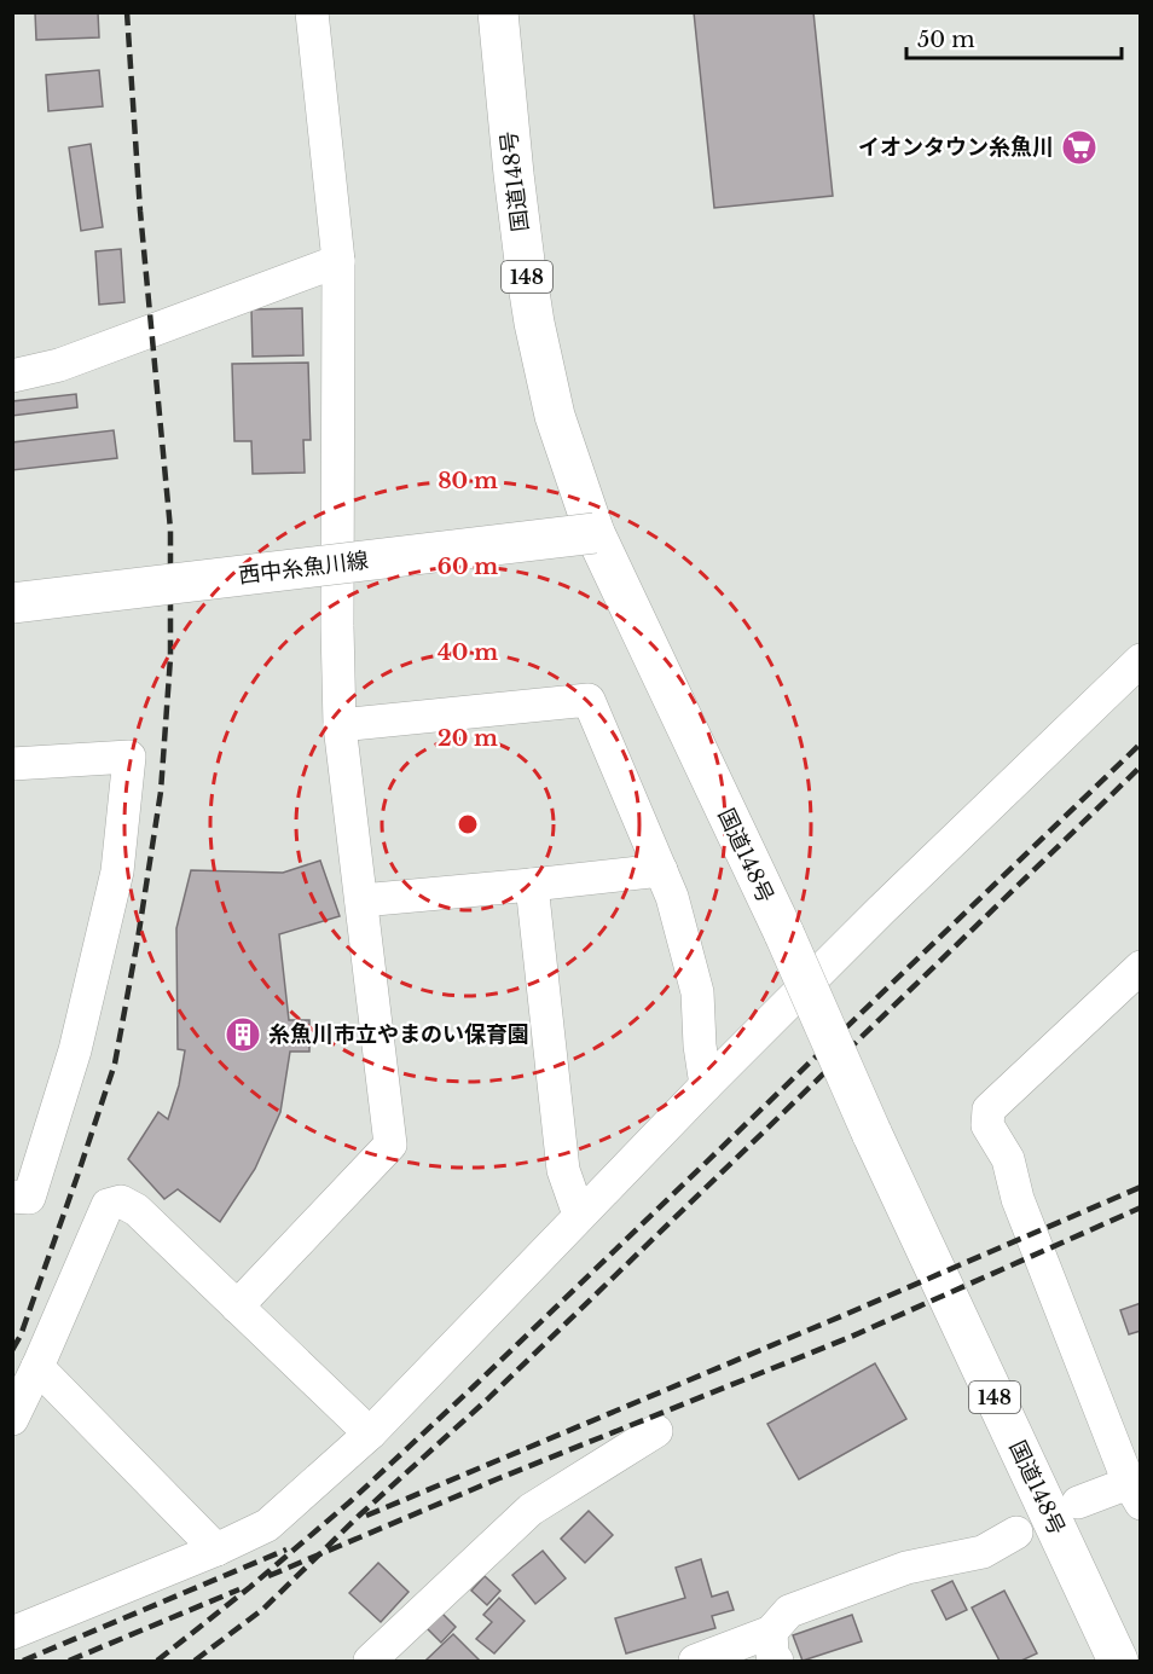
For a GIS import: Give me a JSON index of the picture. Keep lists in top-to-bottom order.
{
  "streets": {
    "main road": ["国道148号", "148", "西中糸魚川線"]
  },
  "crossings": [
    ["国道148号", "西中糸魚川線"]
  ],
  "places": {
    "supermarket": ["イオンタウン糸魚川"],
    "building": ["糸魚川市立やまのい保育園"]
  },
  "scale_bar": "50 m",
  "rings": [
    "80 m",
    "60 m",
    "40 m",
    "20 m"
  ]
}
